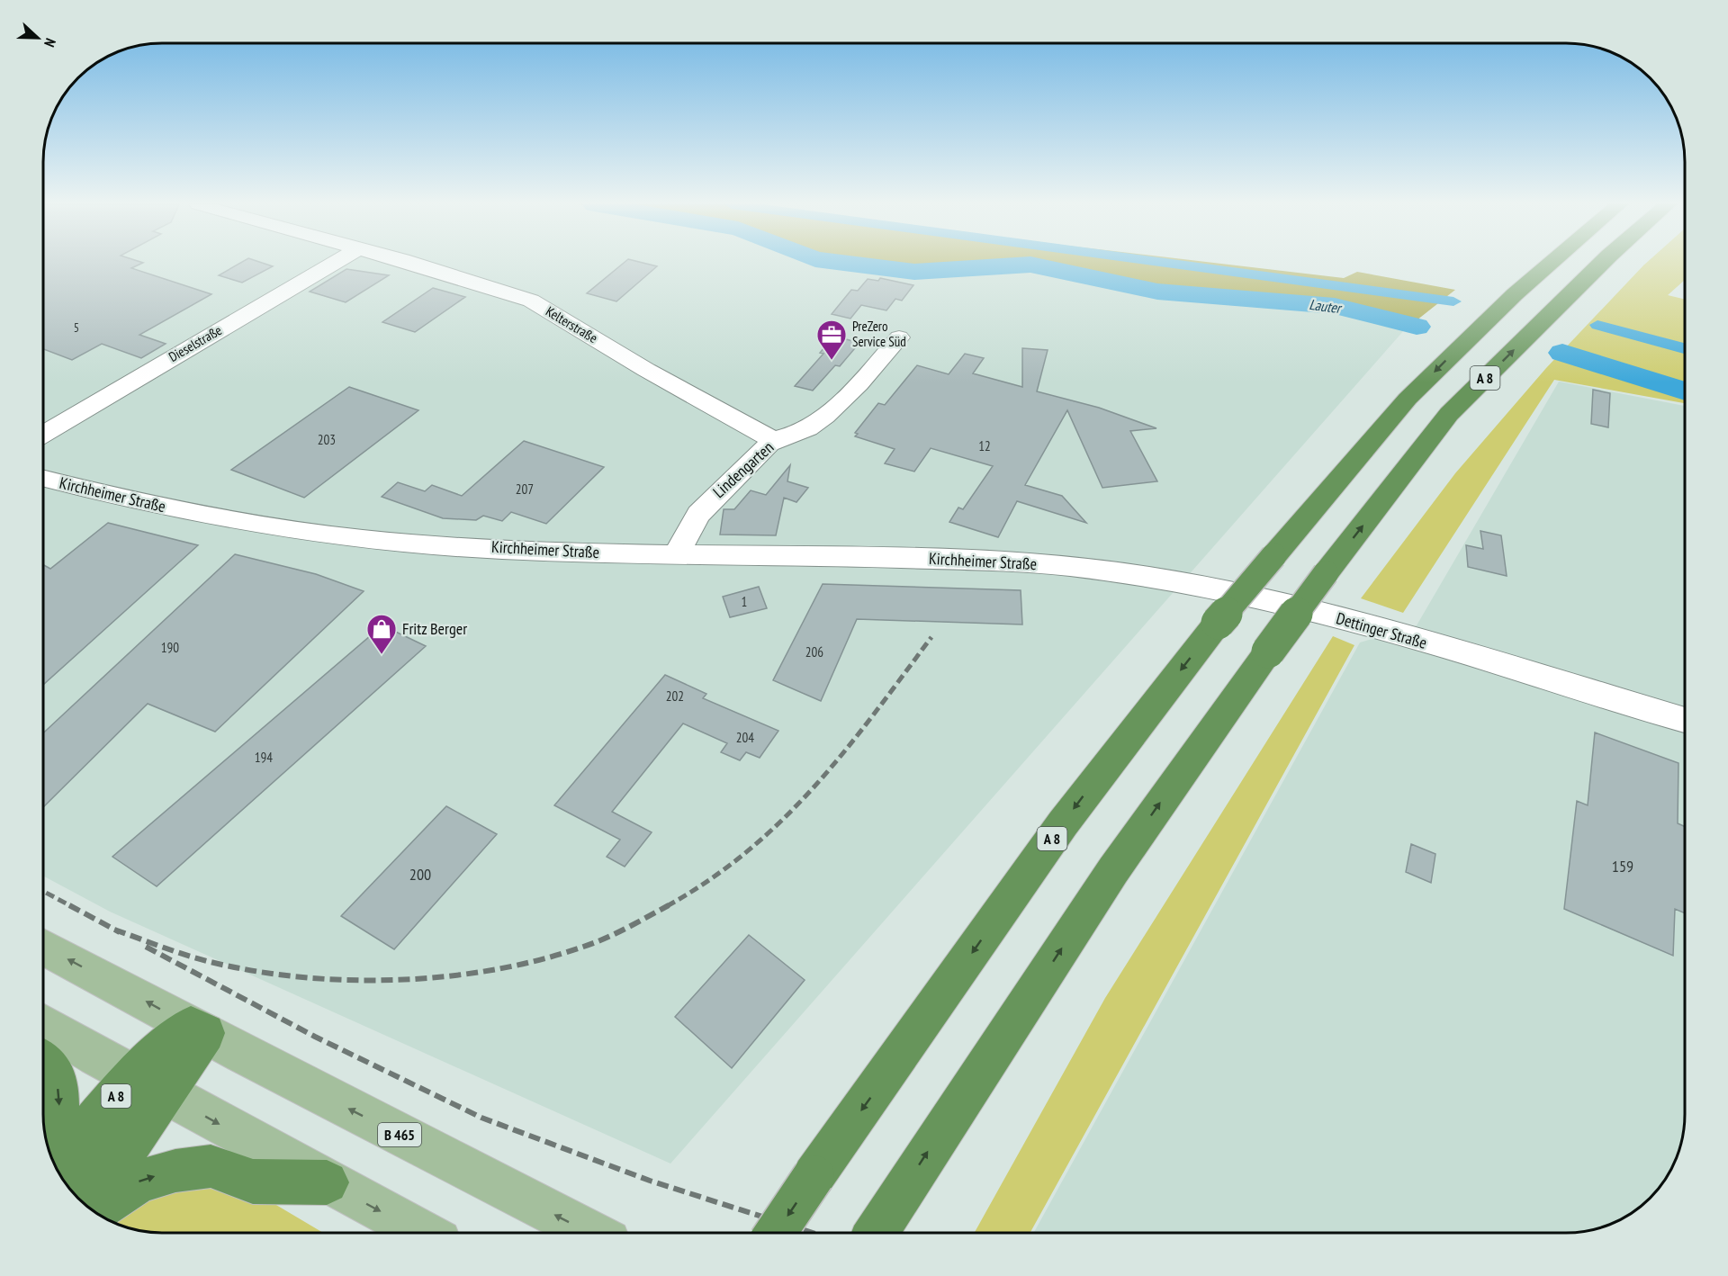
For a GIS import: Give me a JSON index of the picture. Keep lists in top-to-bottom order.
{
  "streets": {
    "highway": ["A 8"],
    "main road": ["B 465"],
    "street": [
      "Kelterstraße",
      "Dieselstraße",
      "Lindengarten",
      "Kirchheimer Straße",
      "Dettinger Straße"
    ]
  },
  "crossings": [
    ["Kelterstraße", "Lindengarten"],
    ["A 8", "B 465"],
    ["Lindengarten", "Kirchheimer Straße"],
    ["Kirchheimer Straße", "Dettinger Straße"]
  ],
  "water": ["Lauter"],
  "places": {
    "office": ["PreZero Service Süd"],
    "shop": ["Fritz Berger"]
  },
  "house_numbers": [
    "5",
    "203",
    "12",
    "207",
    "1",
    "190",
    "206",
    "202",
    "204",
    "194",
    "159",
    "200"
  ],
  "north": "right"
}
